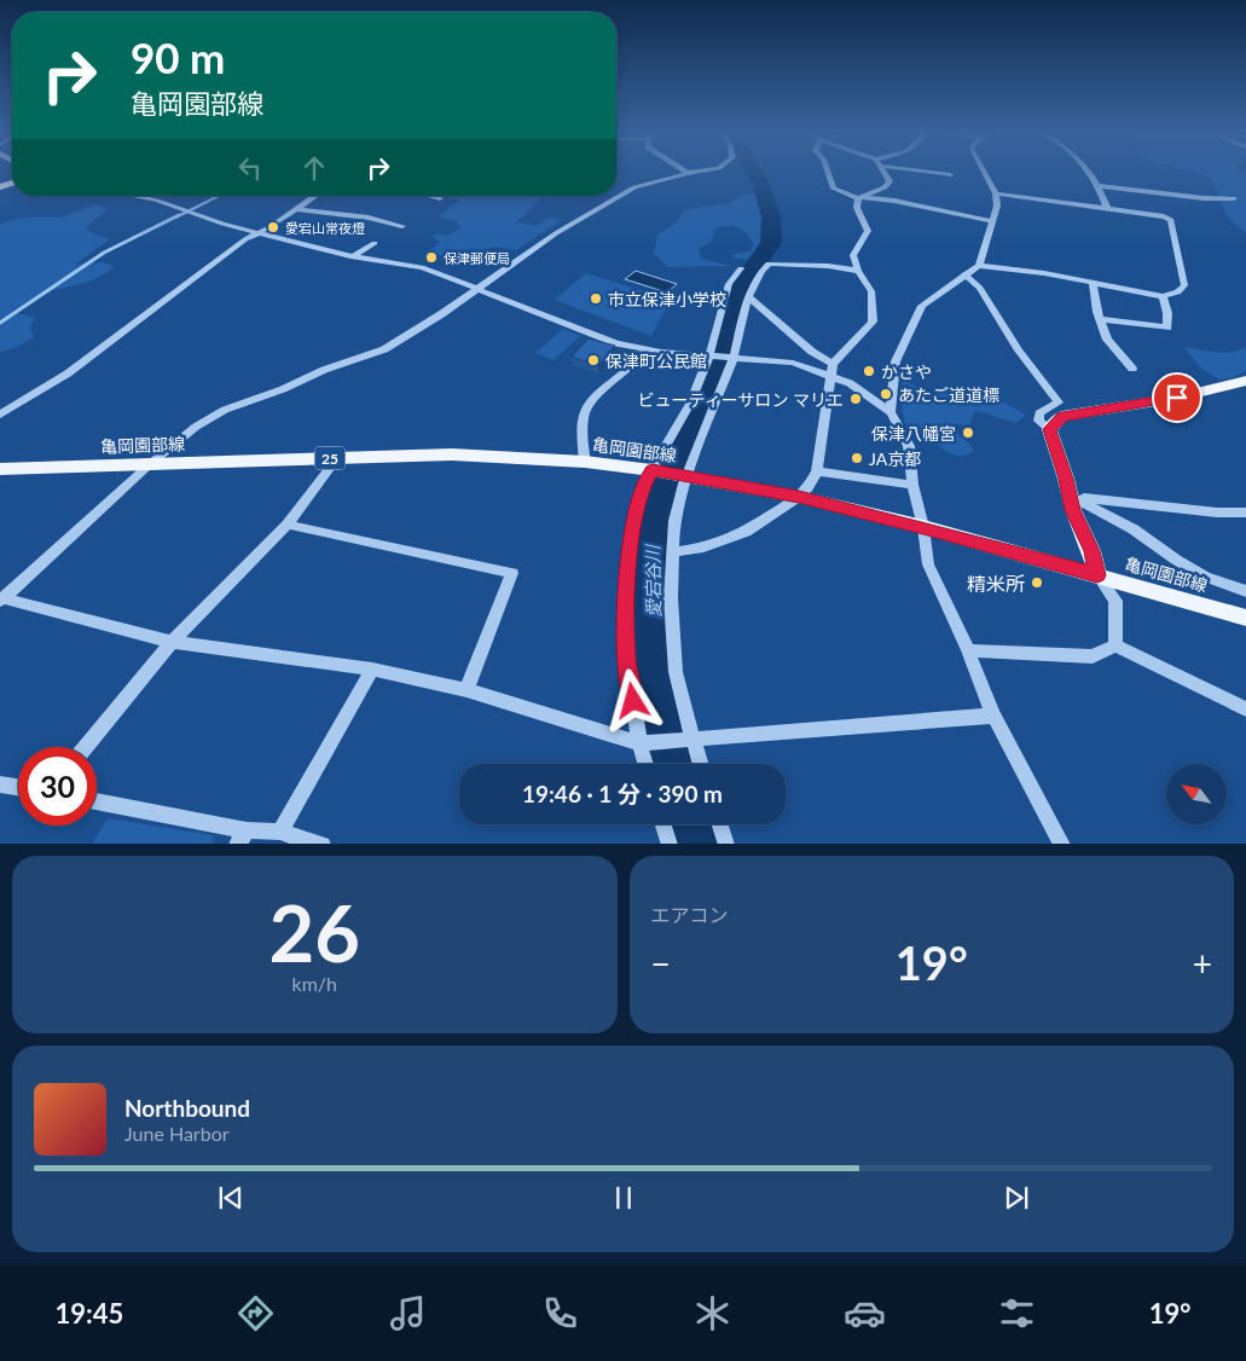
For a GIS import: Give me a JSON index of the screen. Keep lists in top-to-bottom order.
{
  "streets": {
    "main road": ["亀岡園部線", "25"]
  },
  "water": ["愛宕谷川"],
  "places": [
    "愛宕山常夜燈",
    "保津郵便局",
    "市立保津小学校",
    "保津町公民館",
    "かさや",
    "あたご道道標",
    "ビューティーサロン マリエ",
    "保津八幡宮",
    "JA京都",
    "精米所"
  ],
  "north": "top left",
  "page": {
    "turn": ["90 m", "亀岡園部線"],
    "limit": "30",
    "trip": "19:46 · 1 分 · 390 m",
    "tile": [
      ["26", "km/h"],
      "エアコン"
    ],
    "heat": ["−", "19°", "+"],
    "song": ["Northbound", "June Harbor"],
    "tabs": ["19:45", "19°"]
  }
}
